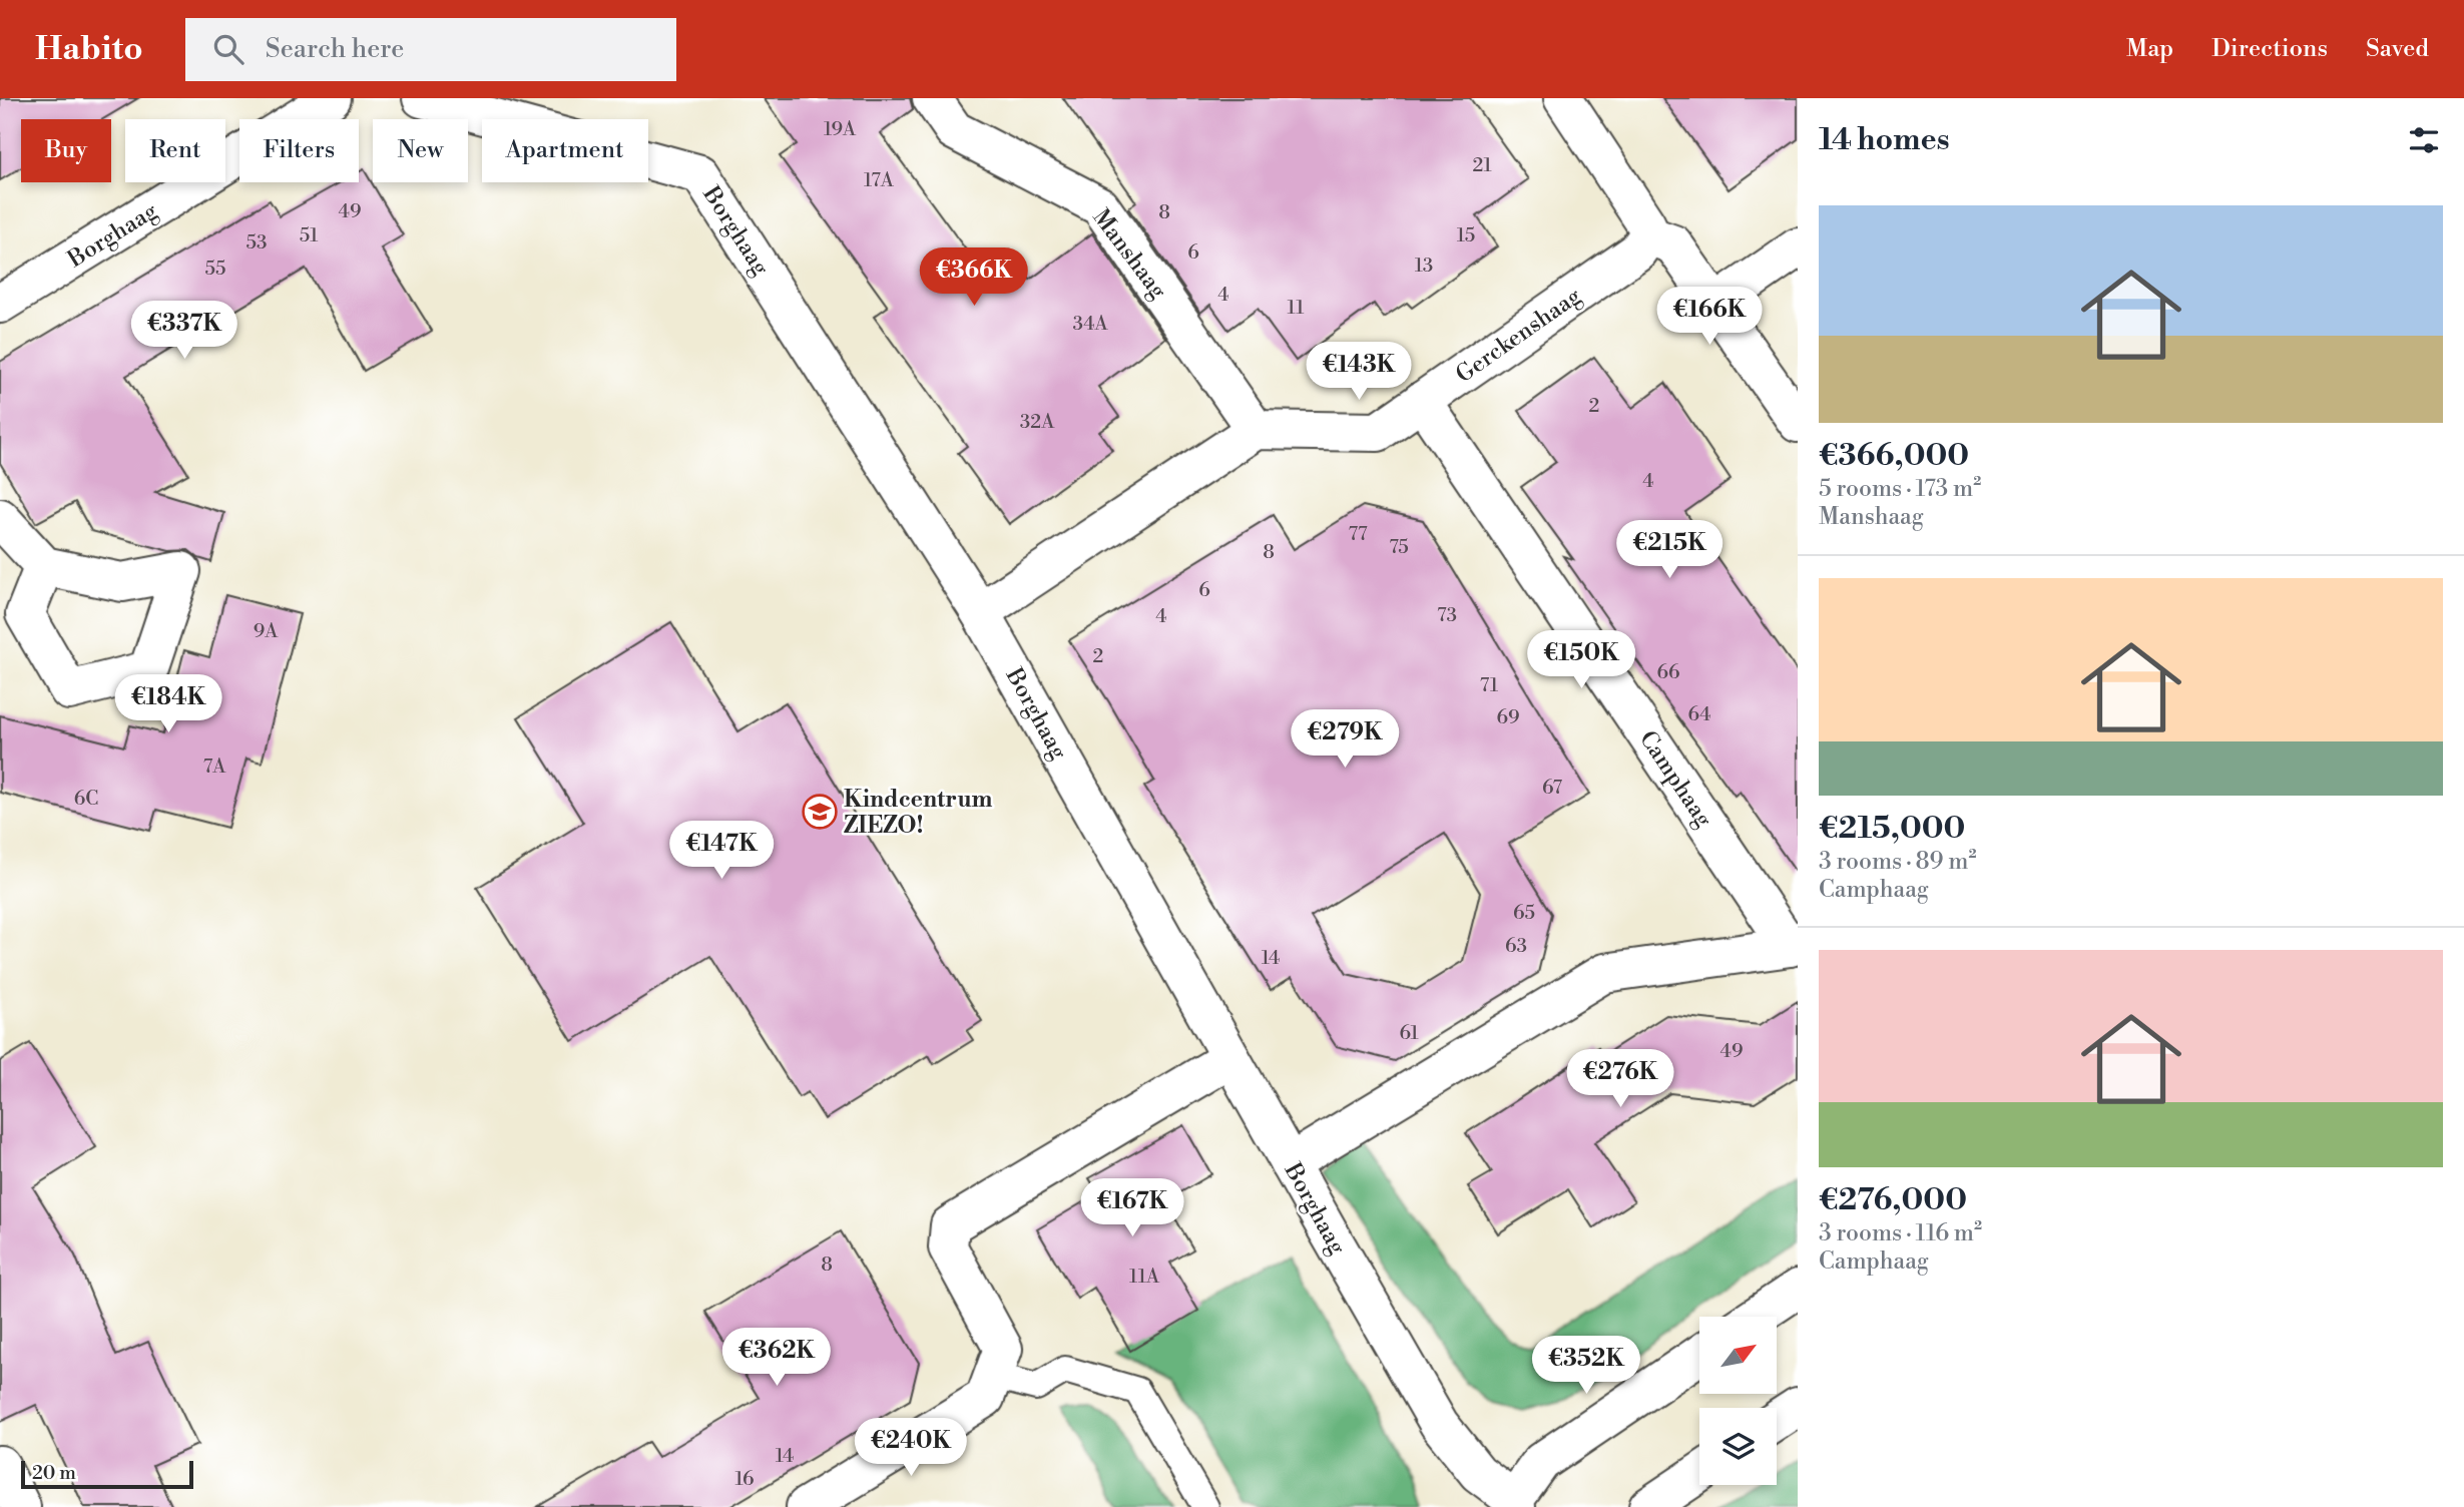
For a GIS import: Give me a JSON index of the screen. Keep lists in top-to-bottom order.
{
  "streets": {
    "street": [
      "Borghaag",
      "Manshaag",
      "Gerckenshaag",
      "Camphaag"
    ]
  },
  "crossings": [
    ["Borghaag", "Camphaag"],
    ["Manshaag", "Gerckenshaag"],
    ["Gerckenshaag", "Camphaag"]
  ],
  "places": {
    "school or university": ["Kindcentrum ZIEZO!"]
  },
  "house_numbers": [
    "19A",
    "21",
    "17A",
    "49",
    "8",
    "51",
    "15",
    "53",
    "6",
    "13",
    "55",
    "4",
    "11",
    "34A",
    "2",
    "32A",
    "4",
    "77",
    "75",
    "8",
    "6",
    "73",
    "4",
    "9A",
    "2",
    "66",
    "71",
    "64",
    "69",
    "7A",
    "67",
    "6C",
    "65",
    "63",
    "14",
    "61",
    "49",
    "8",
    "11A",
    "14",
    "16"
  ],
  "scale_bar": "20 m",
  "north": "top right",
  "page": {
    "header": "Habito",
    "search": "Search here",
    "nav": ["Map", "Directions", "Saved"],
    "heading": "14 homes",
    "chip": [
      "Buy",
      "Rent",
      "Filters",
      "New",
      "Apartment"
    ],
    "list": [
      {
        "name": "€366,000",
        "note": "5 rooms · 173 m² · Manshaag"
      },
      {
        "name": "€215,000",
        "note": "3 rooms · 89 m² · Camphaag"
      },
      {
        "name": "€276,000",
        "note": "3 rooms · 116 m² · Camphaag"
      }
    ],
    "price": [
      "€366K",
      "€166K",
      "€337K",
      "€143K",
      "€215K",
      "€150K",
      "€184K",
      "€279K",
      "€147K",
      "€276K",
      "€167K",
      "€362K",
      "€352K",
      "€240K"
    ],
    "scale": "20 m"
  }
}
